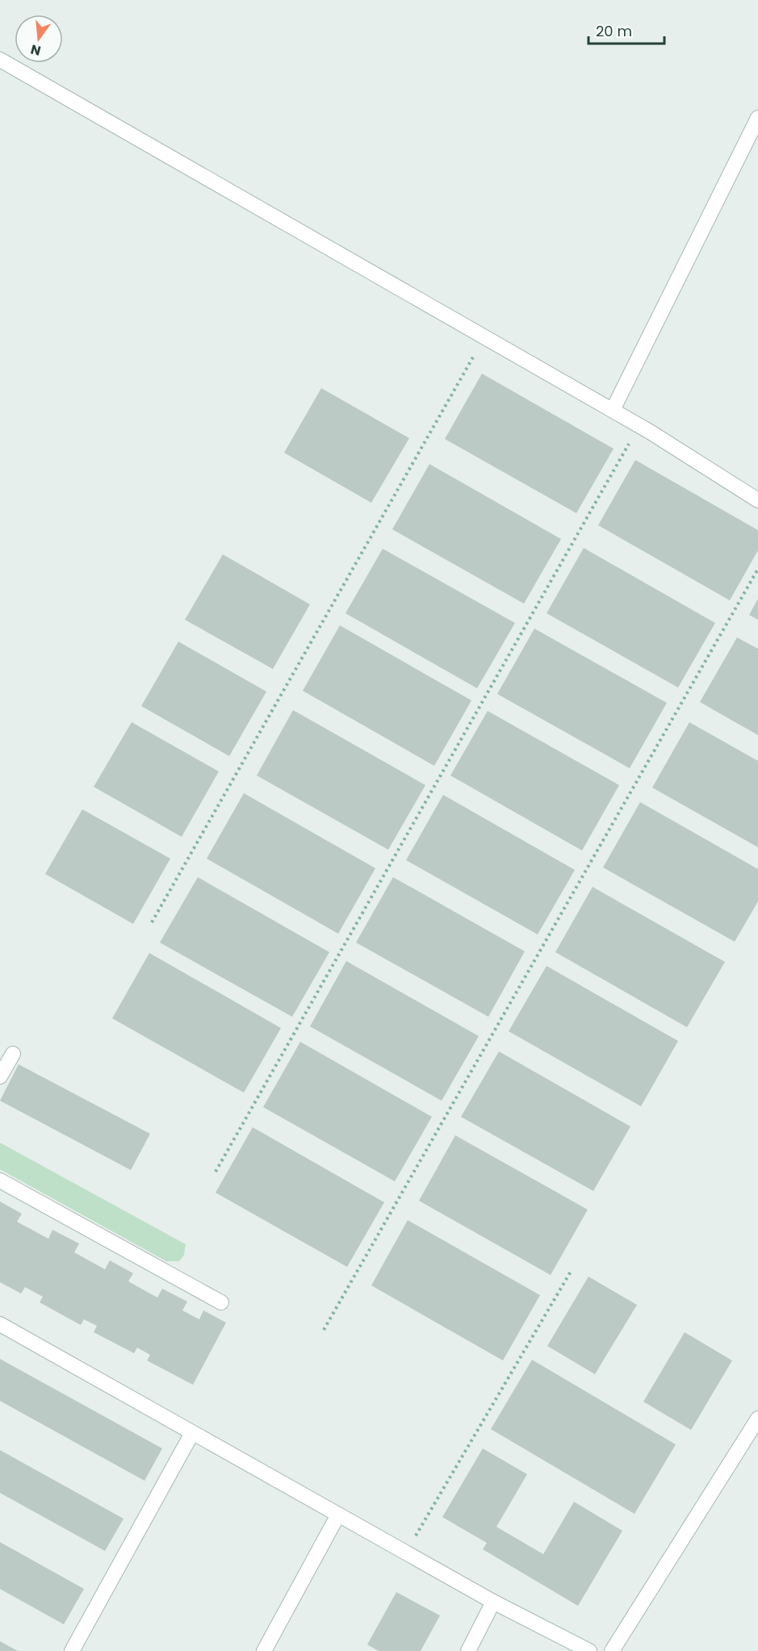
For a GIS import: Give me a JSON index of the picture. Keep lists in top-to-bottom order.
{
  "scale_bar": "20 m",
  "north": "bottom"
}
